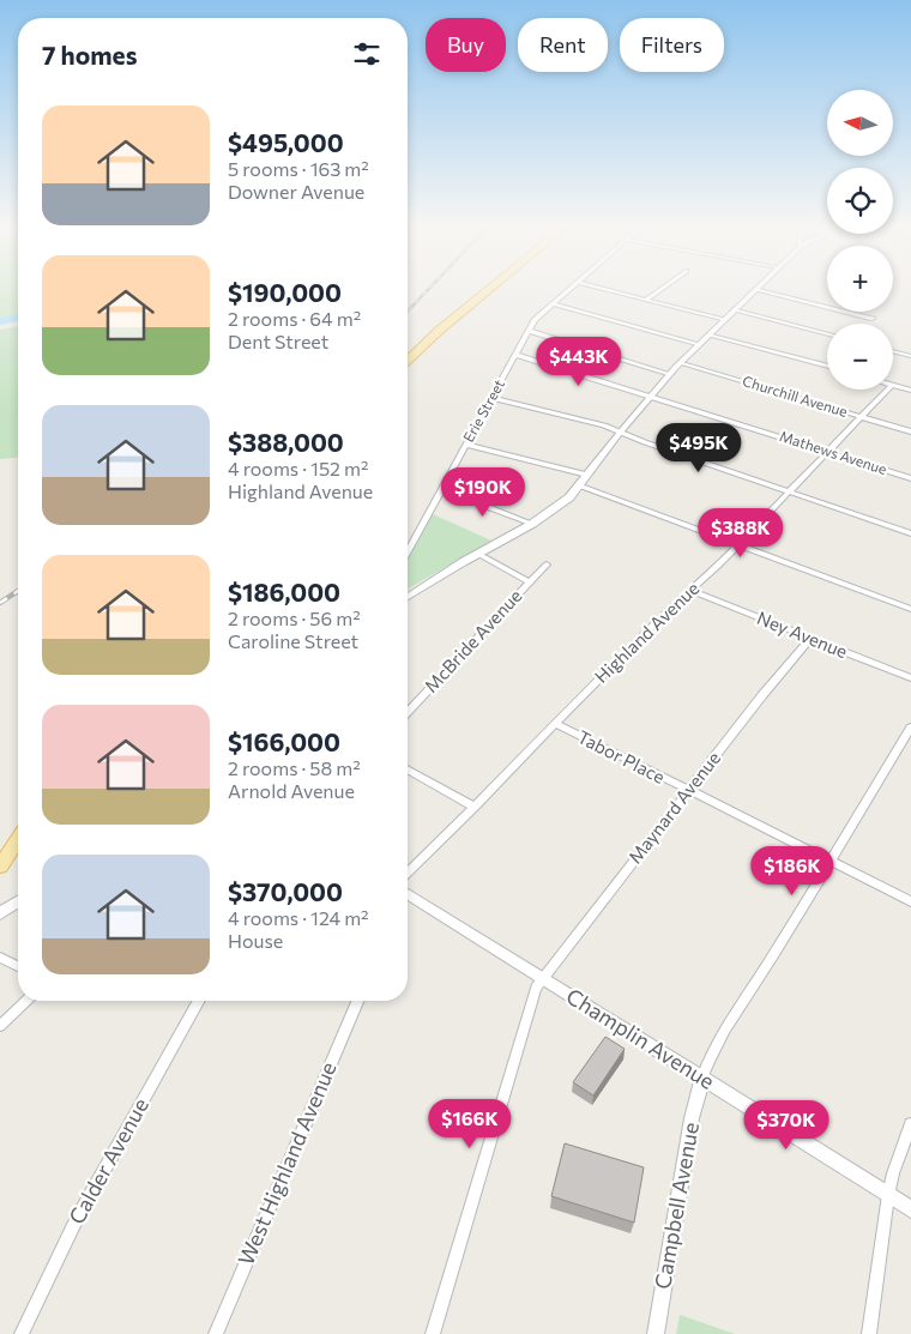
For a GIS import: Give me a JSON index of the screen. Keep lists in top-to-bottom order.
{
  "streets": {
    "street": [
      "Churchill Avenue",
      "Erie Street",
      "Mathews Avenue",
      "Highland Avenue",
      "Ney Avenue",
      "McBride Avenue",
      "Tabor Place",
      "Maynard Avenue",
      "Champlin Avenue",
      "Calder Avenue",
      "West Highland Avenue",
      "Campbell Avenue"
    ]
  },
  "crossings": [
    ["Churchill Avenue", "Highland Avenue"],
    ["Erie Street", "Mathews Avenue"],
    ["Mathews Avenue", "Highland Avenue"],
    ["Highland Avenue", "Ney Avenue"],
    ["Highland Avenue", "Tabor Place"],
    ["Ney Avenue", "Maynard Avenue"],
    ["Tabor Place", "Maynard Avenue"],
    ["Maynard Avenue", "Champlin Avenue"],
    ["Champlin Avenue", "Campbell Avenue"]
  ],
  "north": "left",
  "page": {
    "chip": ["Buy", "Rent", "Filters"],
    "heading": "7 homes",
    "map_buttons": ["+", "−"],
    "list": [
      {
        "name": "$495,000",
        "note": "5 rooms · 163 m² · Downer Avenue"
      },
      {
        "name": "$190,000",
        "note": "2 rooms · 64 m² · Dent Street"
      },
      {
        "name": "$388,000",
        "note": "4 rooms · 152 m² · Highland Avenue"
      },
      {
        "name": "$186,000",
        "note": "2 rooms · 56 m² · Caroline Street"
      },
      {
        "name": "$166,000",
        "note": "2 rooms · 58 m² · Arnold Avenue"
      },
      {
        "name": "$370,000",
        "note": "4 rooms · 124 m² · House"
      }
    ],
    "price": [
      "$443K",
      "$495K",
      "$190K",
      "$388K",
      "$186K",
      "$166K",
      "$370K"
    ]
  }
}
